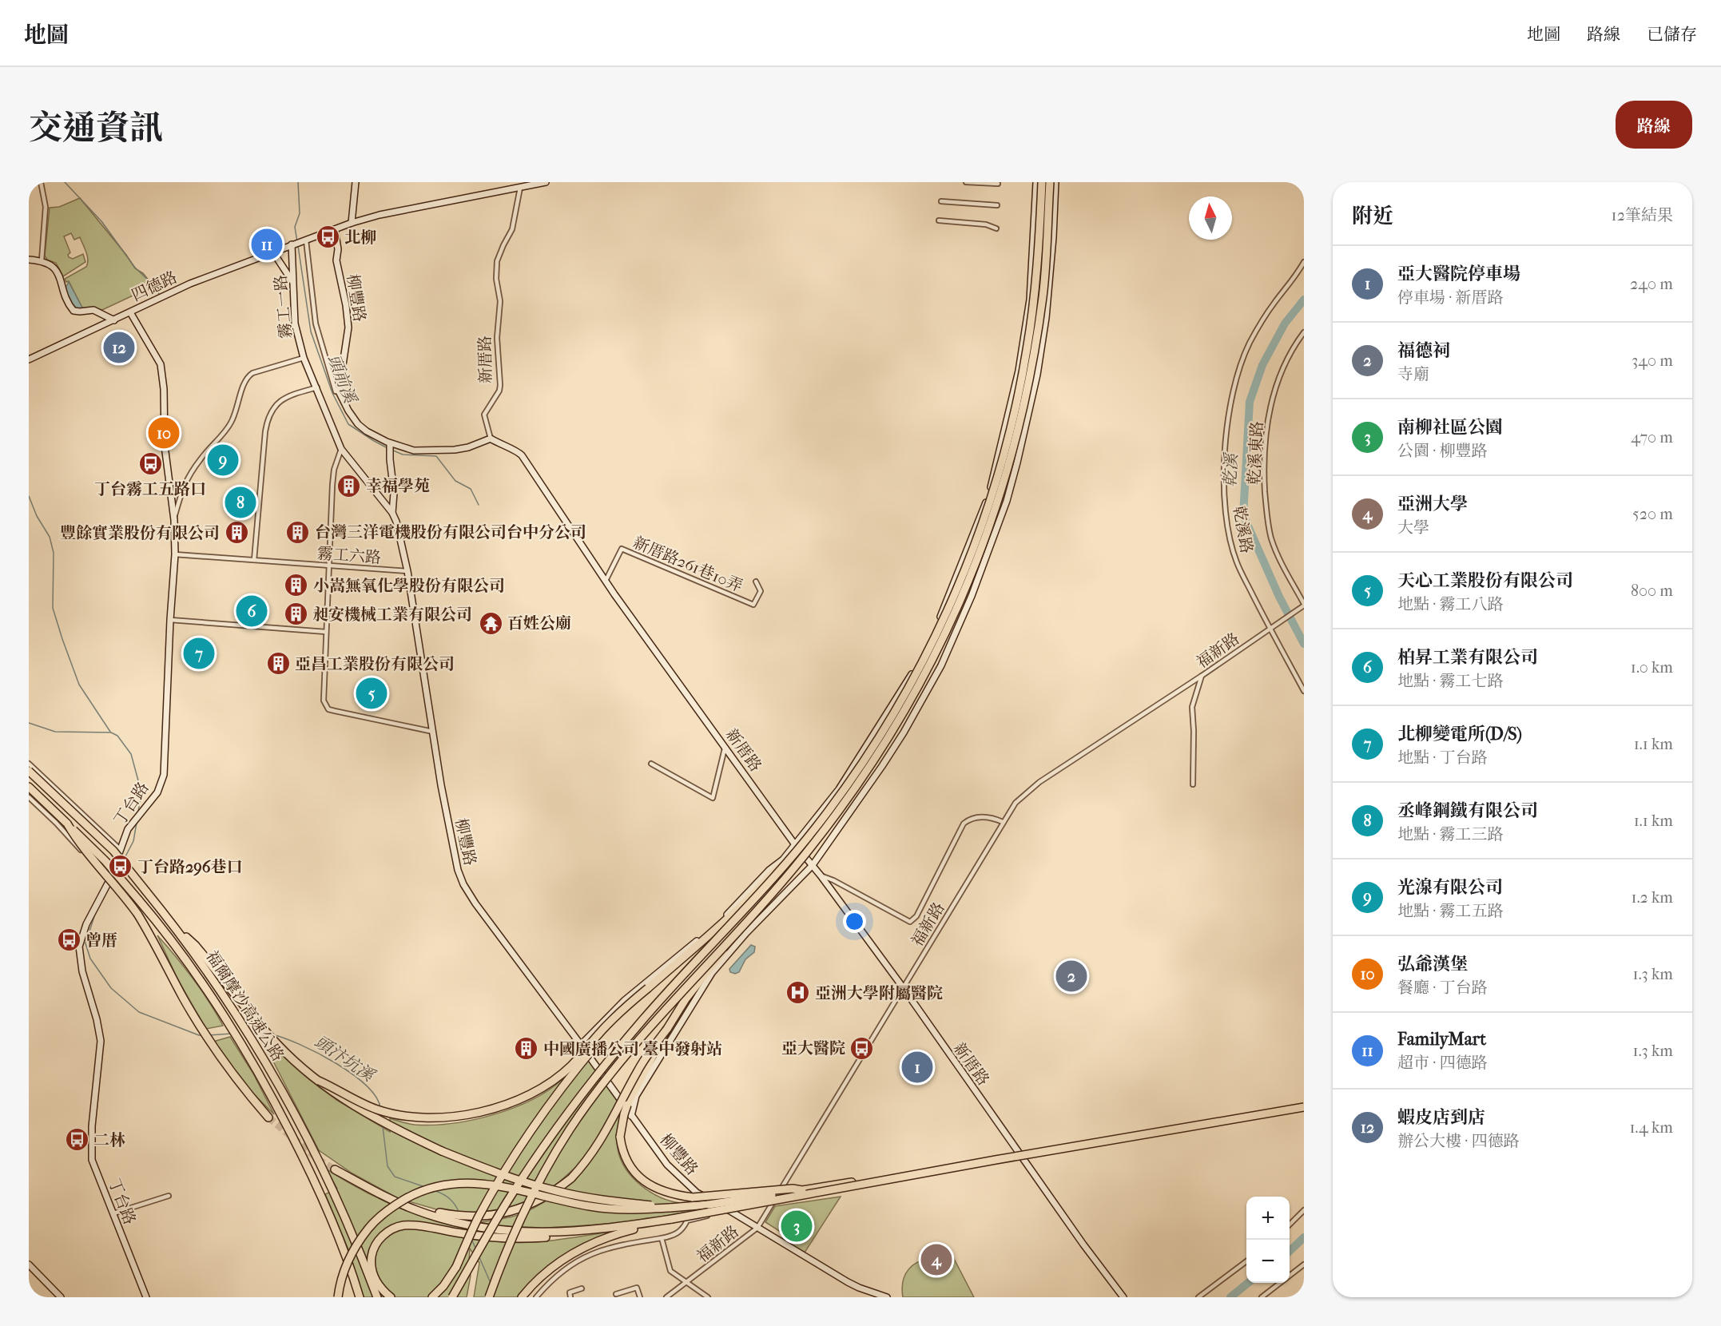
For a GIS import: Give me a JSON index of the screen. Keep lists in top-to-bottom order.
{
  "streets": {
    "highway": ["福爾摩沙高速公路"],
    "street": [
      "四德路",
      "柳豐路",
      "霧工一路",
      "新厝路",
      "乾溪東路",
      "乾溪路",
      "霧工六路",
      "新厝路261巷10弄",
      "福新路",
      "丁台路"
    ]
  },
  "crossings": [
    ["四德路", "霧工一路"],
    ["四德路", "丁台路"],
    ["柳豐路", "霧工一路"],
    ["柳豐路", "霧工六路"],
    ["柳豐路", "福新路"],
    ["新厝路", "新厝路261巷10弄"],
    ["新厝路", "福新路"],
    ["乾溪東路", "福新路"],
    ["乾溪路", "福新路"],
    ["霧工六路", "丁台路"]
  ],
  "water": ["頭前溪", "乾溪", "頭汴坑溪"],
  "places": {
    "bus stop": [
      "北柳",
      "丁台霧工五路口",
      "丁台路296巷口",
      "曾厝",
      "亞大醫院",
      "二林"
    ],
    "building": [
      "幸福學苑",
      "台灣三洋電機股份有限公司台中分公司",
      "豐餘實業股份有限公司",
      "小嵩無氧化學股份有限公司",
      "昶安機械工業有限公司",
      "亞昌工業股份有限公司",
      "中國廣播公司 臺中發射站"
    ],
    "temple": ["百姓公廟"],
    "hospital": ["亞洲大學附屬醫院"]
  },
  "north": "top",
  "page": {
    "header": "地圖",
    "nav": ["地圖", "路線", "已儲存"],
    "title": "交通資訊",
    "buttons": "路線",
    "heading": ["附近", "12筆結果"],
    "pins": [
      "11",
      "12",
      "10",
      "9",
      "8",
      "6",
      "7",
      "5",
      "2",
      "1",
      "3",
      "4"
    ],
    "list": [
      {
        "mark": "1",
        "name": "亞大醫院停車場",
        "note": "停車場 · 新厝路",
        "value": "240 m"
      },
      {
        "mark": "2",
        "name": "福德祠",
        "note": "寺廟",
        "value": "340 m"
      },
      {
        "mark": "3",
        "name": "南柳社區公園",
        "note": "公園 · 柳豐路",
        "value": "470 m"
      },
      {
        "mark": "4",
        "name": "亞洲大學",
        "note": "大學",
        "value": "520 m"
      },
      {
        "mark": "5",
        "name": "天心工業股份有限公司",
        "note": "地點 · 霧工八路",
        "value": "800 m"
      },
      {
        "mark": "6",
        "name": "柏昇工業有限公司",
        "note": "地點 · 霧工七路",
        "value": "1.0 km"
      },
      {
        "mark": "7",
        "name": "北柳變電所(D/S)",
        "note": "地點 · 丁台路",
        "value": "1.1 km"
      },
      {
        "mark": "8",
        "name": "丞峰鋼鐵有限公司",
        "note": "地點 · 霧工三路",
        "value": "1.1 km"
      },
      {
        "mark": "9",
        "name": "光湶有限公司",
        "note": "地點 · 霧工五路",
        "value": "1.2 km"
      },
      {
        "mark": "10",
        "name": "弘爺漢堡",
        "note": "餐廳 · 丁台路",
        "value": "1.3 km"
      },
      {
        "mark": "11",
        "name": "FamilyMart",
        "note": "超市 · 四德路",
        "value": "1.3 km"
      },
      {
        "mark": "12",
        "name": "蝦皮店到店",
        "note": "辦公大樓 · 四德路",
        "value": "1.4 km"
      }
    ],
    "map_buttons": ["+", "−"]
  }
}
